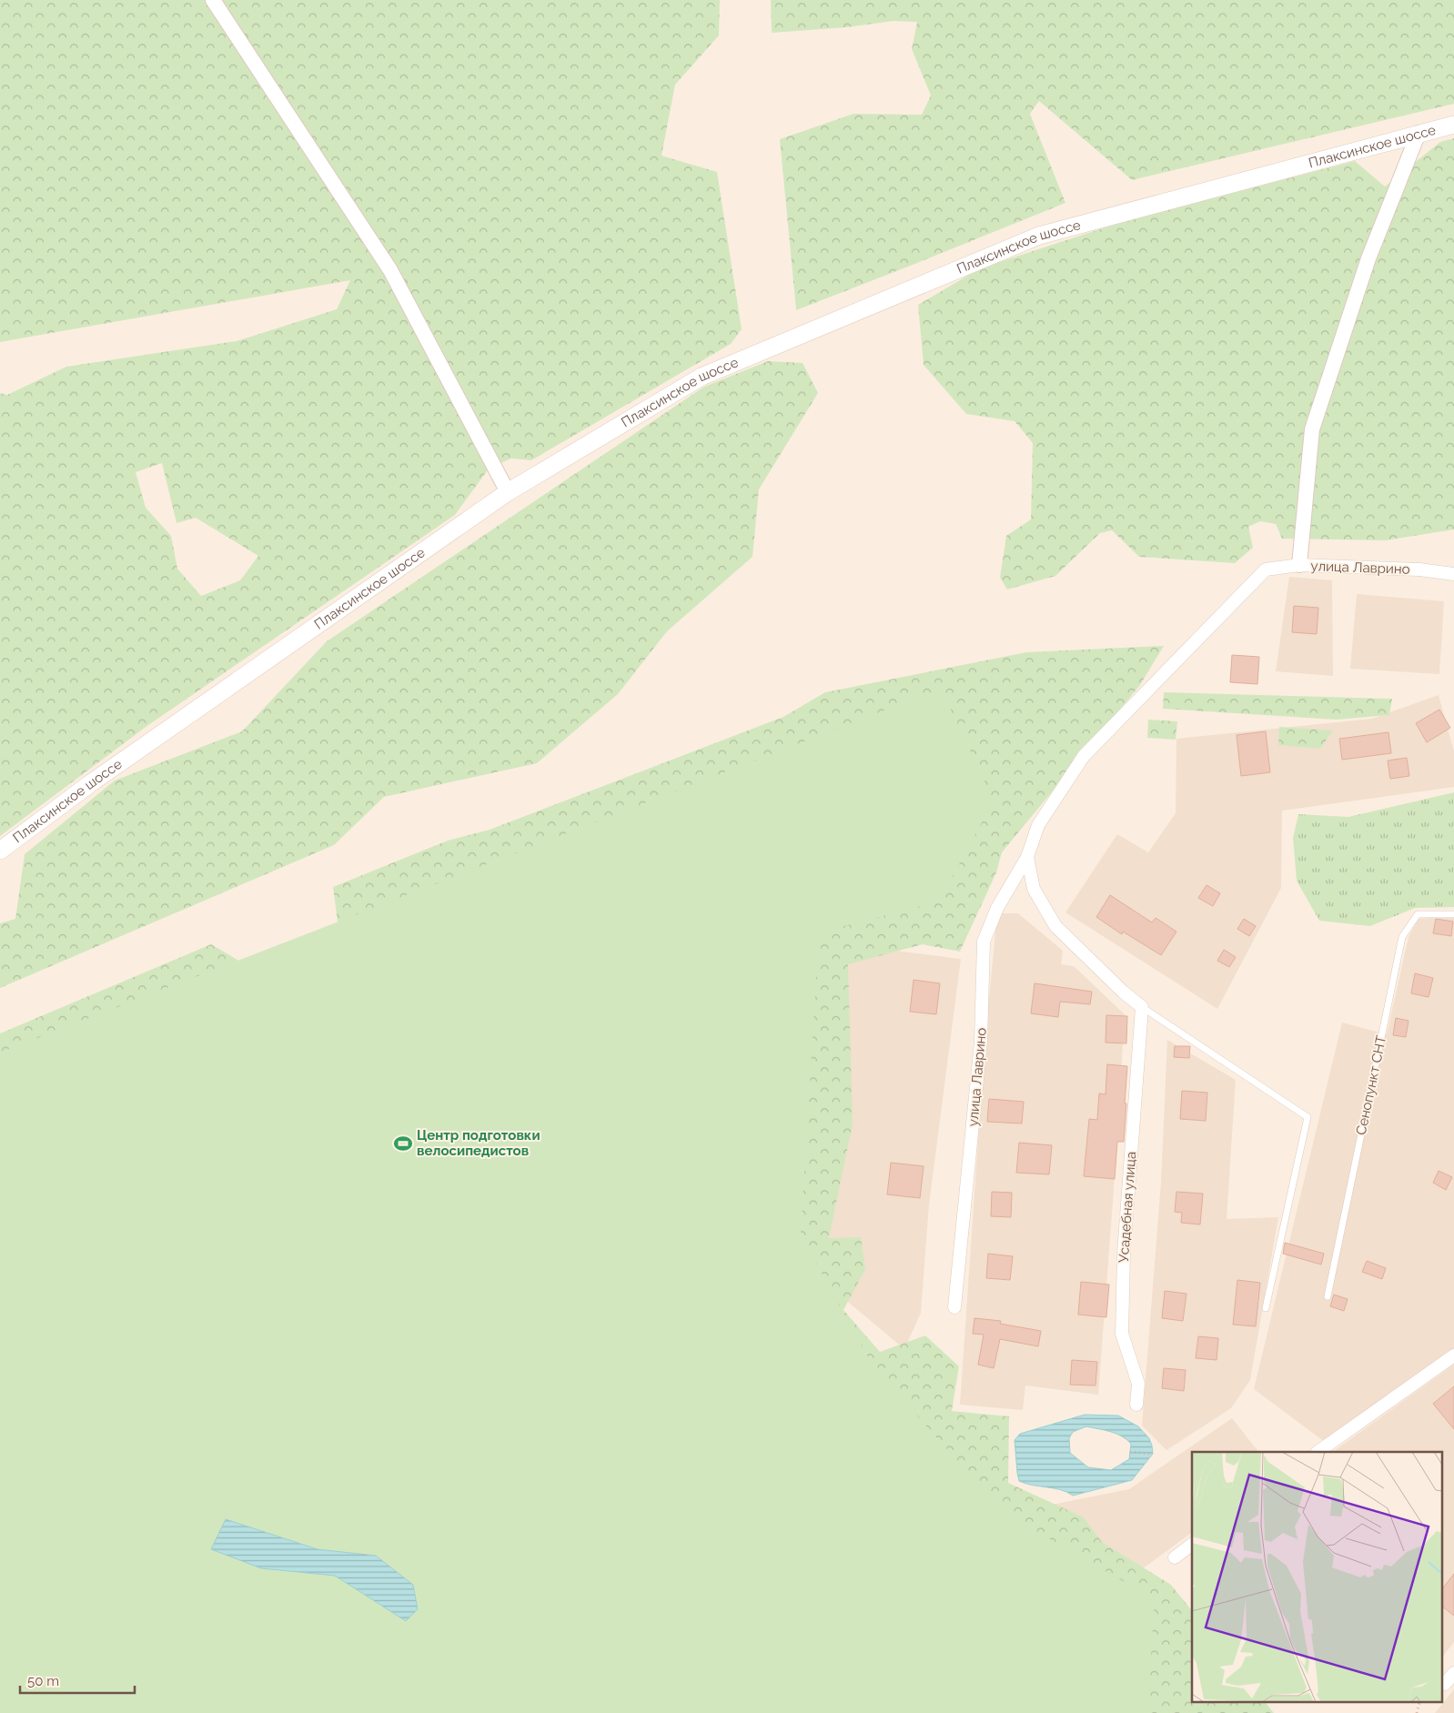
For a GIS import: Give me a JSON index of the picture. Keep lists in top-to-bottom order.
{
  "streets": {
    "main road": ["Плаксинское шоссе"],
    "street": ["улица Лаврино", "Усадебная улица"],
    "lane": ["Сенопункт СНТ"]
  },
  "places": {
    "sports": ["Центр подготовки велосипедистов"]
  },
  "scale_bar": "50 m"
}
